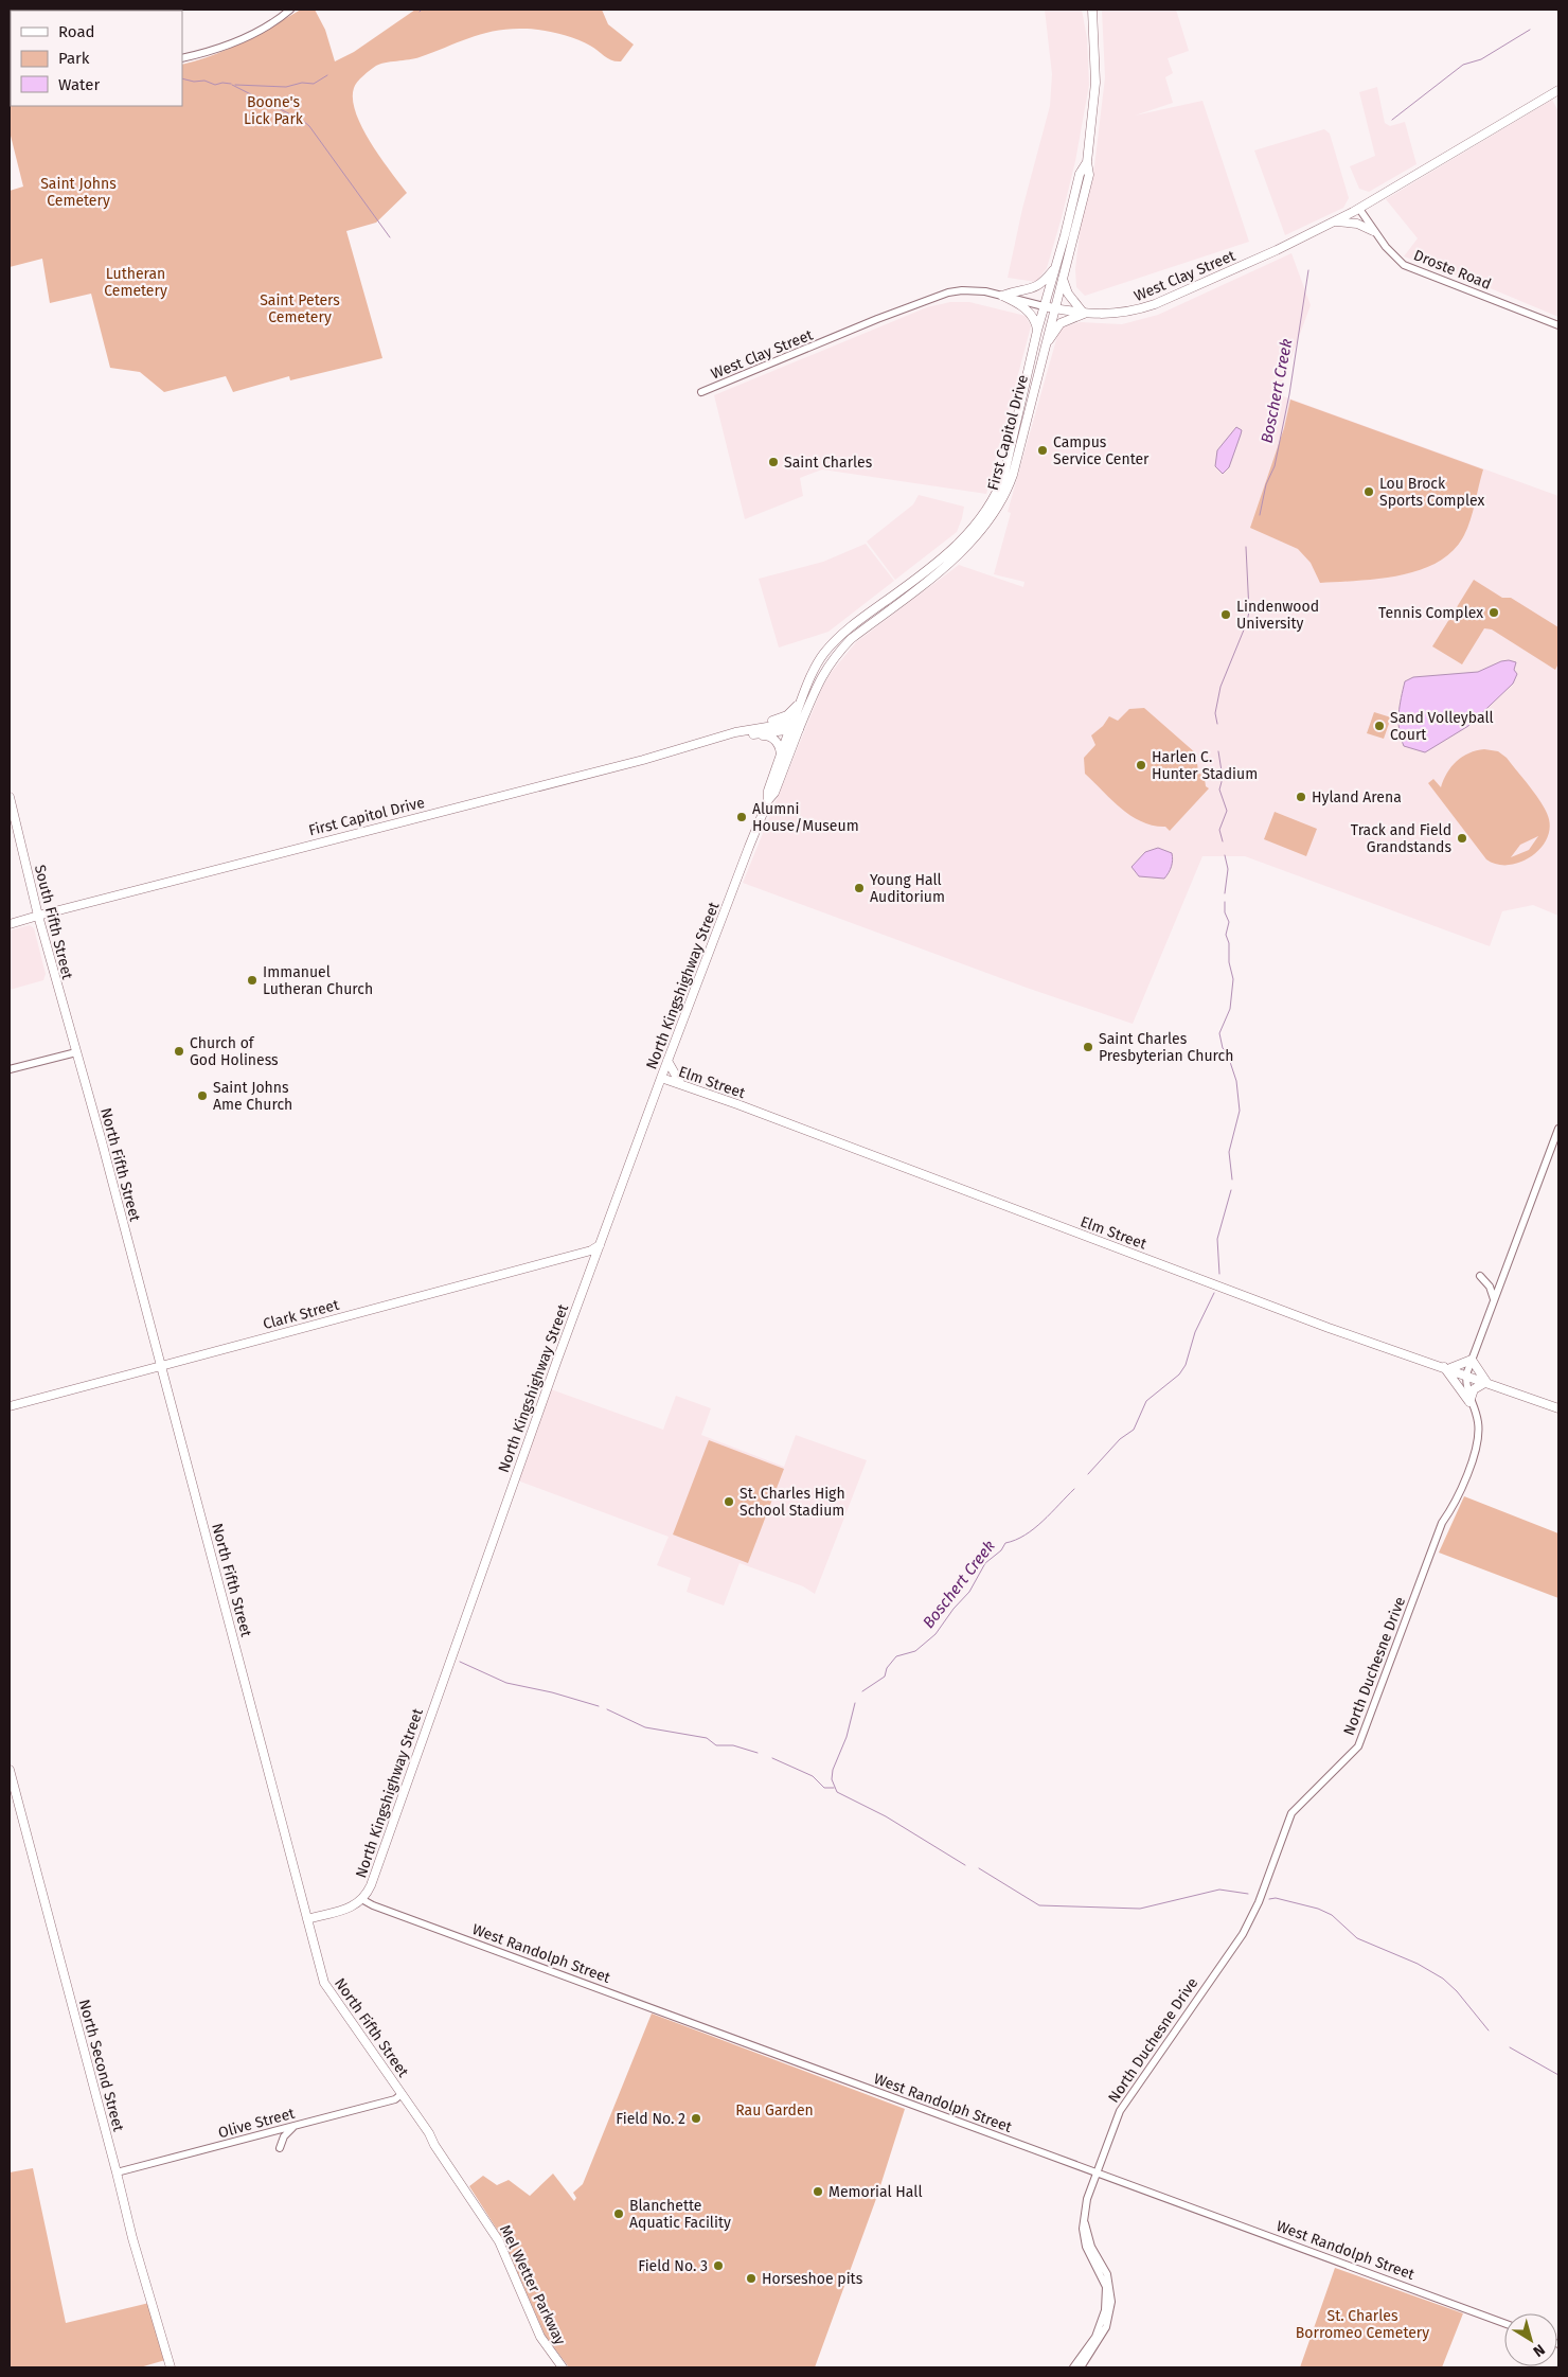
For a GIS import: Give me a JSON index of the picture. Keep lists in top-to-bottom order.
{
  "streets": {
    "main road": [
      "West Clay Street",
      "First Capitol Drive",
      "South Fifth Street",
      "North Kingshighway Street",
      "Elm Street",
      "North Fifth Street",
      "Clark Street",
      "North Second Street",
      "Mel Wetter Parkway"
    ],
    "street": [
      "Droste Road",
      "North Duchesne Drive",
      "West Randolph Street",
      "Olive Street"
    ]
  },
  "crossings": [
    ["Droste Road", "West Clay Street"],
    ["West Clay Street", "First Capitol Drive"],
    ["First Capitol Drive", "South Fifth Street"],
    ["South Fifth Street", "North Fifth Street"],
    ["North Kingshighway Street", "Elm Street"],
    ["North Kingshighway Street", "Clark Street"],
    ["North Kingshighway Street", "West Randolph Street"],
    ["Elm Street", "North Duchesne Drive"],
    ["North Fifth Street", "Clark Street"],
    ["North Fifth Street", "Olive Street"],
    ["North Fifth Street", "Mel Wetter Parkway"],
    ["North Duchesne Drive", "West Randolph Street"],
    ["North Second Street", "Olive Street"],
    ["Olive Street", "Mel Wetter Parkway"]
  ],
  "water": ["Boschert Creek"],
  "parks": [
    "Boone's Lick Park",
    "Saint Johns Cemetery",
    "Lutheran Cemetery",
    "Saint Peters Cemetery",
    "Rau Garden",
    "St. Charles Borromeo Cemetery"
  ],
  "places": [
    "Campus Service Center",
    "Saint Charles",
    "Lou Brock Sports Complex",
    "Tennis Complex",
    "Lindenwood University",
    "Sand Volleyball Court",
    "Harlen C. Hunter Stadium",
    "Hyland Arena",
    "Alumni House/Museum",
    "Track and Field Grandstands",
    "Young Hall Auditorium",
    "Immanuel Lutheran Church",
    "Saint Charles Presbyterian Church",
    "Church of God Holiness",
    "Saint Johns Ame Church",
    "St. Charles High School Stadium",
    "Field No. 2",
    "Memorial Hall",
    "Blanchette Aquatic Facility",
    "Field No. 3",
    "Horseshoe pits"
  ],
  "legend": ["Road", "Park", "Water"],
  "north": "bottom right"
}
